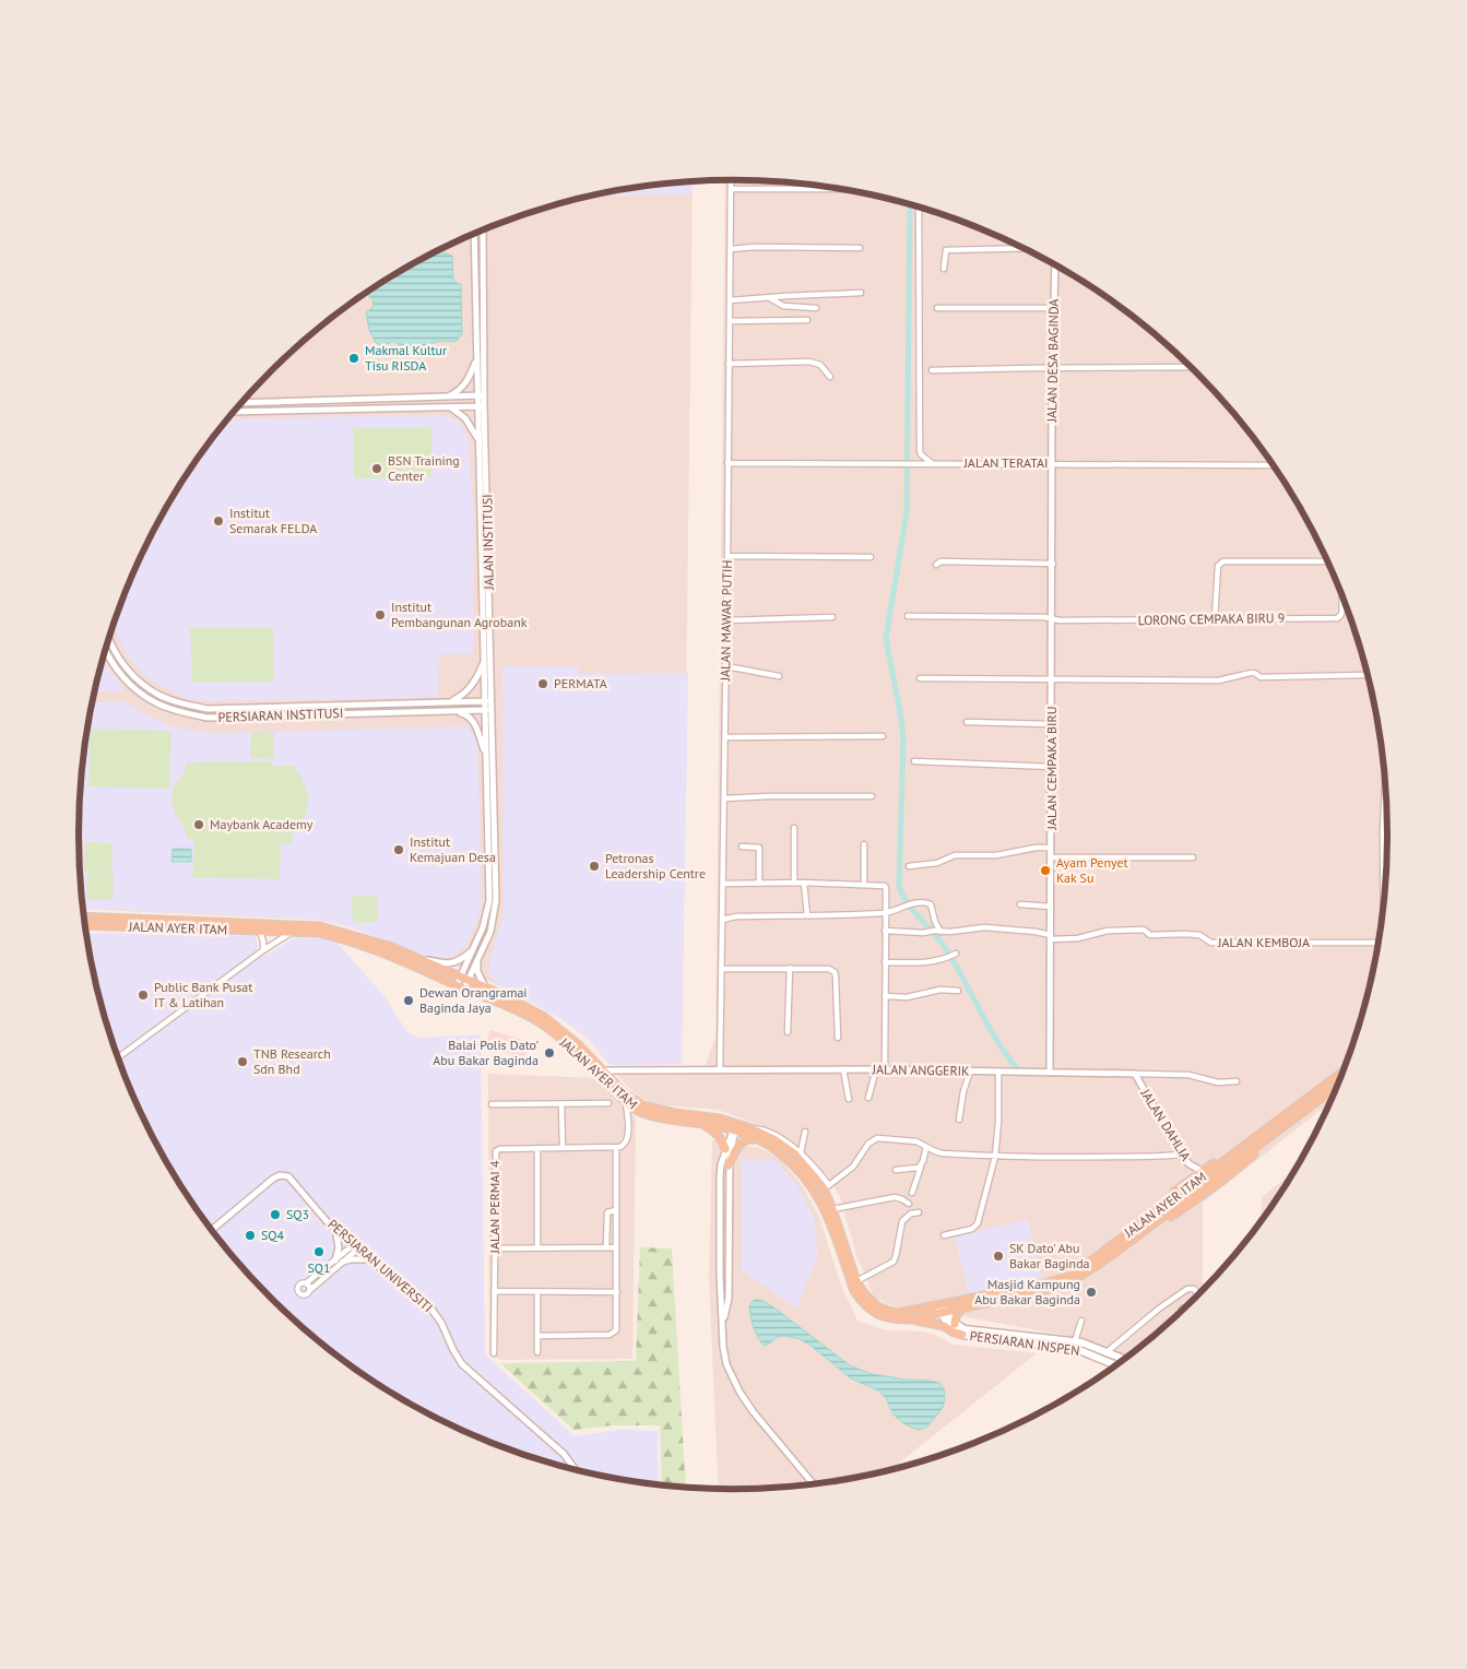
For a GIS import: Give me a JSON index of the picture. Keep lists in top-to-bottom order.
{
  "streets": {
    "main road": ["JALAN AYER ITAM", "PERSIARAN INSPEN"],
    "street": [
      "JALAN DESA BAGINDA",
      "JALAN TERATAI",
      "JALAN INSTITUSI",
      "LORONG CEMPAKA BIRU 9",
      "JALAN MAWAR PUTIH",
      "PERSIARAN INSTITUSI",
      "JALAN CEMPAKA BIRU",
      "JALAN KEMBOJA",
      "JALAN ANGGERIK",
      "JALAN DAHLIA",
      "JALAN PERMAI 4",
      "PERSIARAN UNIVERSITI"
    ]
  },
  "crossings": [
    ["JALAN DESA BAGINDA", "JALAN TERATAI"],
    ["JALAN DESA BAGINDA", "JALAN CEMPAKA BIRU"],
    ["JALAN TERATAI", "JALAN MAWAR PUTIH"],
    ["JALAN TERATAI", "JALAN CEMPAKA BIRU"],
    ["JALAN INSTITUSI", "PERSIARAN INSTITUSI"],
    ["JALAN INSTITUSI", "JALAN AYER ITAM"],
    ["LORONG CEMPAKA BIRU 9", "JALAN CEMPAKA BIRU"],
    ["JALAN MAWAR PUTIH", "JALAN ANGGERIK"],
    ["JALAN CEMPAKA BIRU", "JALAN KEMBOJA"],
    ["JALAN CEMPAKA BIRU", "JALAN ANGGERIK"],
    ["JALAN AYER ITAM", "JALAN ANGGERIK"],
    ["JALAN AYER ITAM", "PERSIARAN INSPEN"],
    ["JALAN ANGGERIK", "JALAN DAHLIA"]
  ],
  "places": [
    "Makmal Kultur Tisu RISDA",
    "BSN Training Center",
    "Institut Semarak FELDA",
    "Institut Pembangunan Agrobank",
    "PERMATA",
    "Maybank Academy",
    "Institut Kemajuan Desa",
    "Petronas Leadership Centre",
    "Ayam Penyet Kak Su",
    "Public Bank Pusat IT & Latihan",
    "Dewan Orangramai Baginda Jaya",
    "Balai Polis Dato' Abu Bakar Baginda",
    "TNB Research Sdn Bhd",
    "SQ3",
    "SQ4",
    "SQ1",
    "SK Dato' Abu Bakar Baginda",
    "Masjid Kampung Abu Bakar Baginda"
  ]
}
